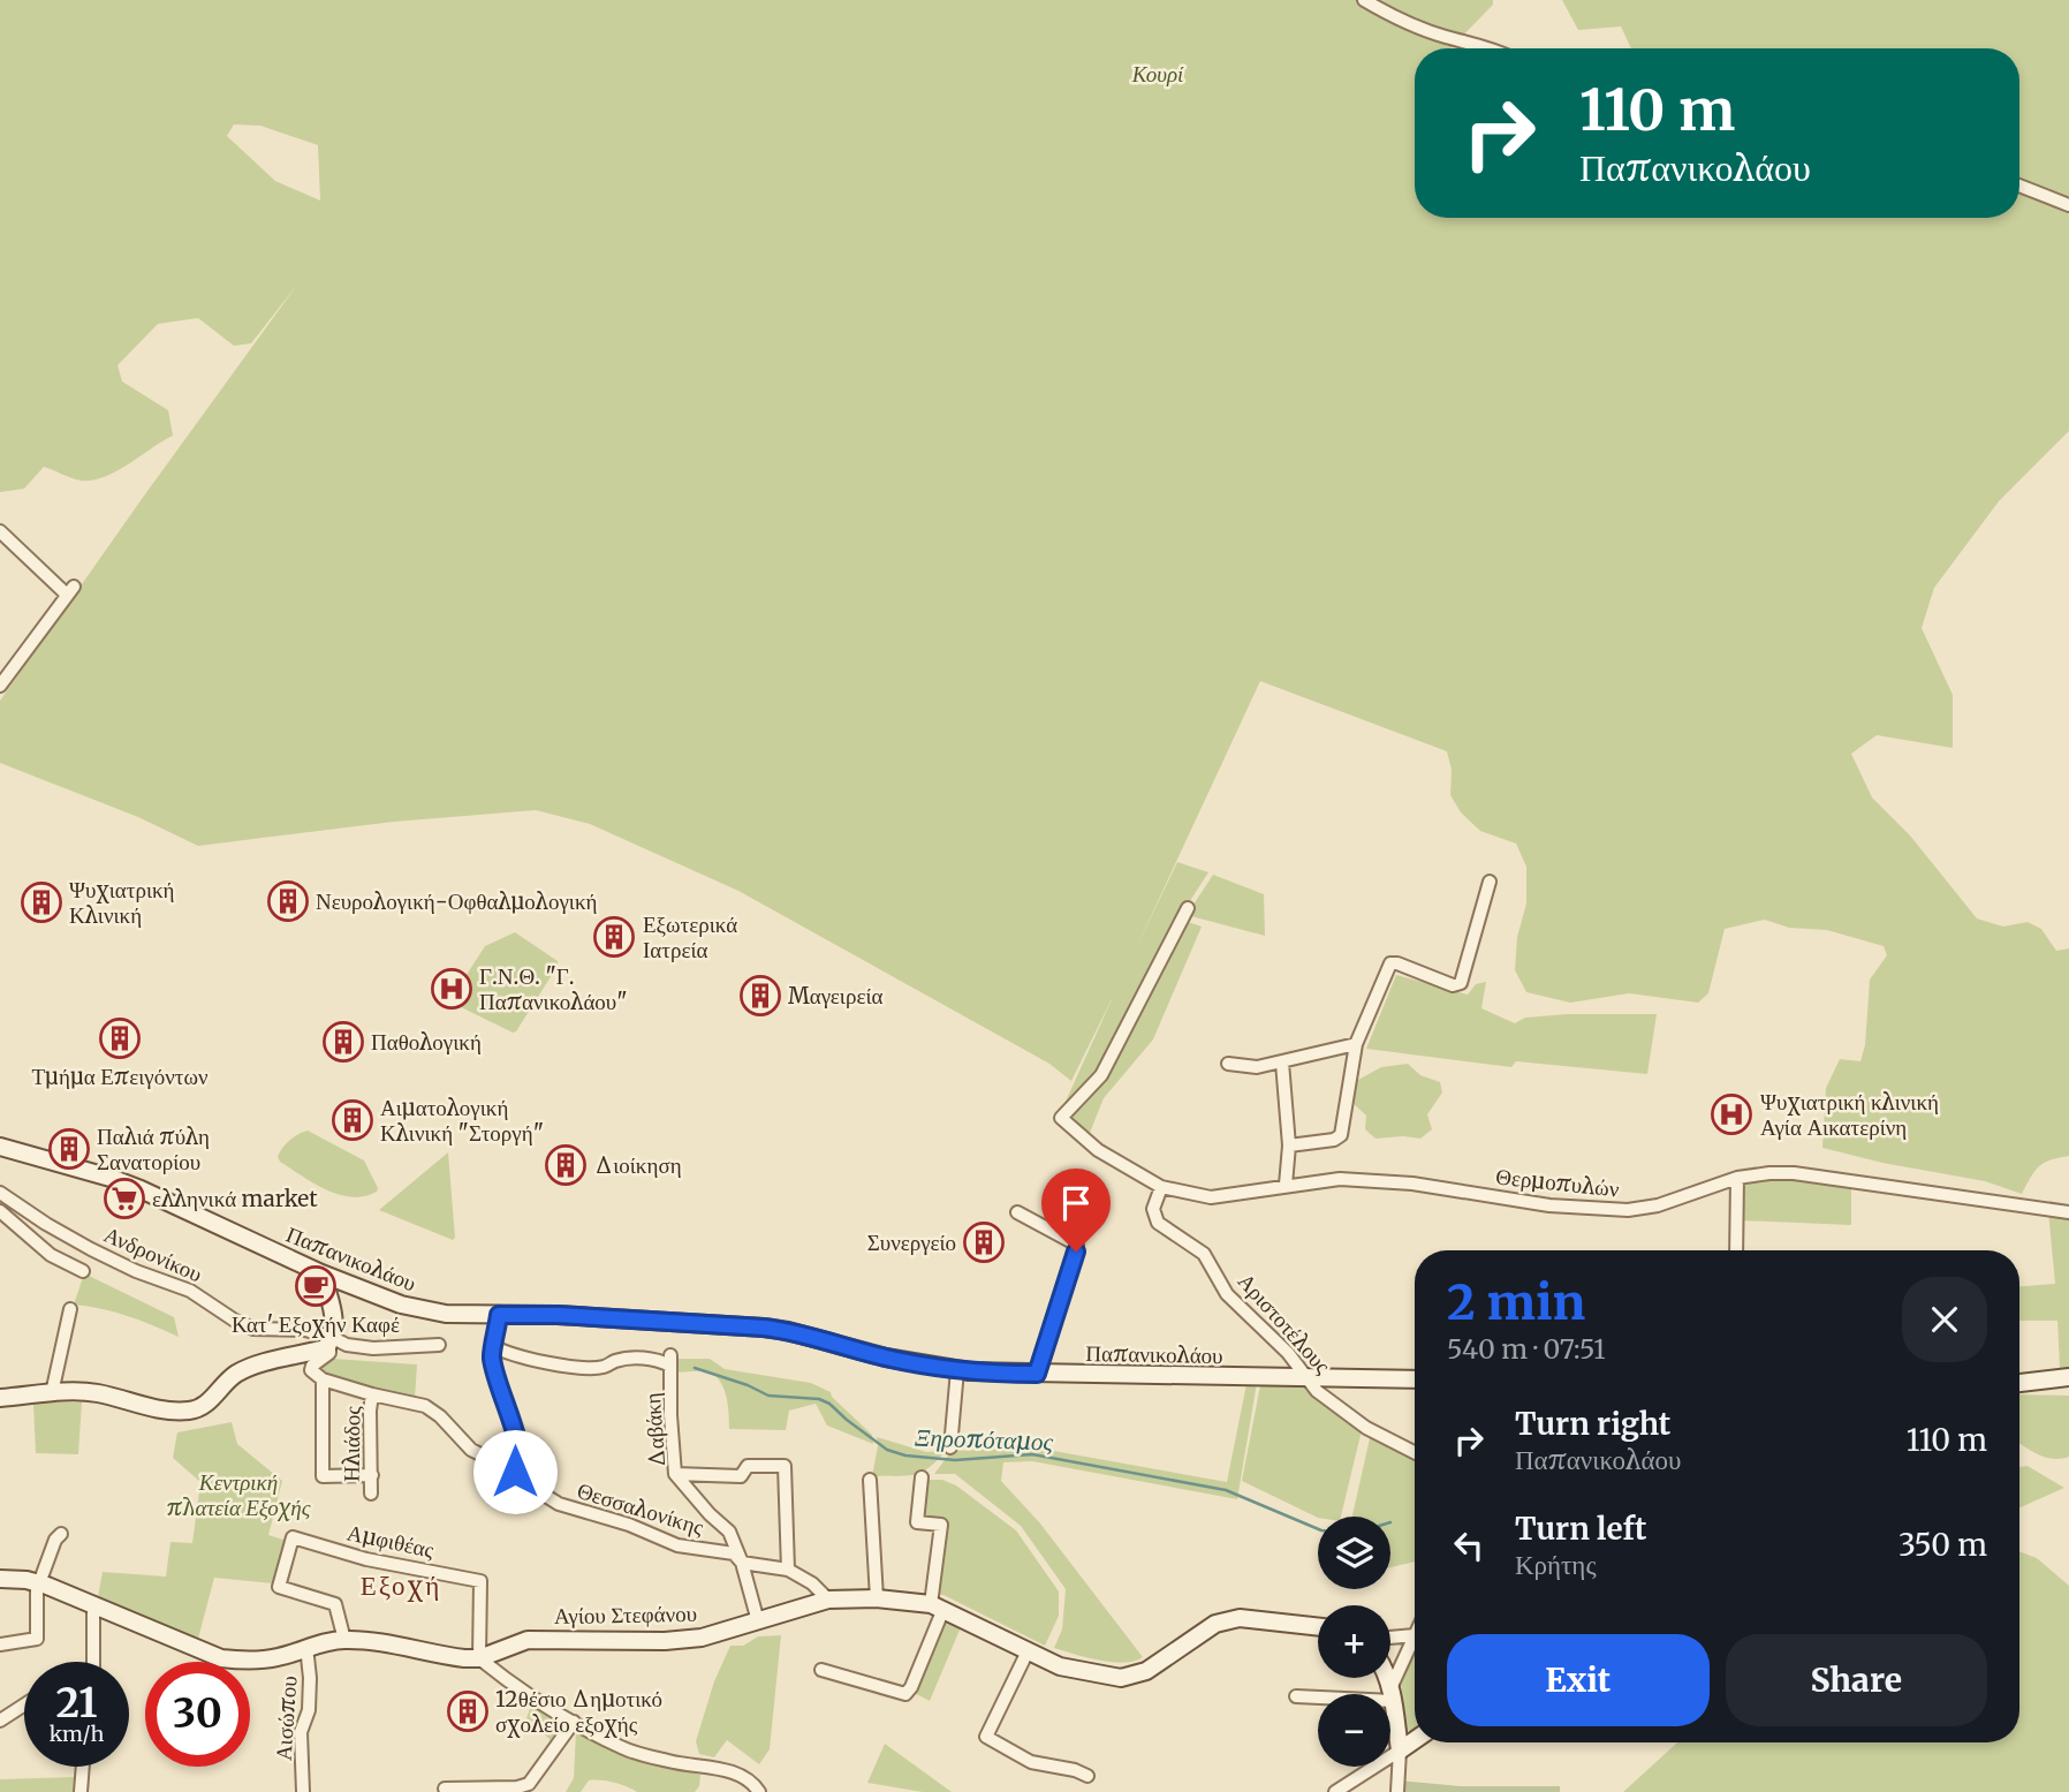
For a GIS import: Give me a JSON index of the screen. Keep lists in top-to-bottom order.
{
  "streets": {
    "street": [
      "Θερμοπυλών",
      "Ανδρονίκου",
      "Παπανικολάου",
      "Αριστοτέλους",
      "Δαβάκη",
      "Ηλιάδος",
      "Θεσσαλονίκης",
      "Αμφιθέας",
      "Αγίου Στεφάνου",
      "Αισώπου"
    ]
  },
  "crossings": [
    ["Θερμοπυλών", "Αριστοτέλους"],
    ["Παπανικολάου", "Αριστοτέλους"],
    ["Δαβάκη", "Θεσσαλονίκης"],
    ["Δαβάκη", "Αγίου Στεφάνου"],
    ["Ηλιάδος", "Θεσσαλονίκης"],
    ["Θεσσαλονίκης", "Αγίου Στεφάνου"],
    ["Αμφιθέας", "Αγίου Στεφάνου"],
    ["Αγίου Στεφάνου", "Αισώπου"]
  ],
  "districts": ["Εξοχή"],
  "water": ["Ξηροπόταμος"],
  "parks": ["Κουρί", "Κεντρική πλατεία Εξοχής"],
  "places": {
    "building": [
      "Νευρολογική-Οφθαλμολογική",
      "Ψυχιατρική Κλινική",
      "Εξωτερικά Ιατρεία",
      "Μαγειρεία",
      "Τμήμα Επειγόντων",
      "Παθολογική",
      "Αιματολογική Κλινική \"Στοργή\"",
      "Παλιά πύλη Σανατορίου",
      "Διοίκηση",
      "Συνεργείο",
      "12θέσιο Δημοτικό σχολείο εξοχής"
    ],
    "hospital": ["Γ.Ν.Θ. \"Γ. Παπανικολάου\"", "Ψυχιατρική κλινική Αγία Αικατερίνη"],
    "supermarket": ["ελληνικά market"],
    "cafe": ["Κατ' Εξοχήν Καφέ"]
  },
  "page": {
    "turn": ["110 m", "Παπανικολάου"],
    "heading": ["2 min", "540 m · 07:51"],
    "list": [
      {
        "name": "Turn right",
        "note": "Παπανικολάου",
        "value": "110 m"
      },
      {
        "name": "Turn left",
        "note": "Κρήτης",
        "value": "350 m"
      }
    ],
    "map_buttons": ["+", "−"],
    "buttons": ["Exit", "Share"],
    "speed": "21 km/h",
    "limit": "30"
  }
}
